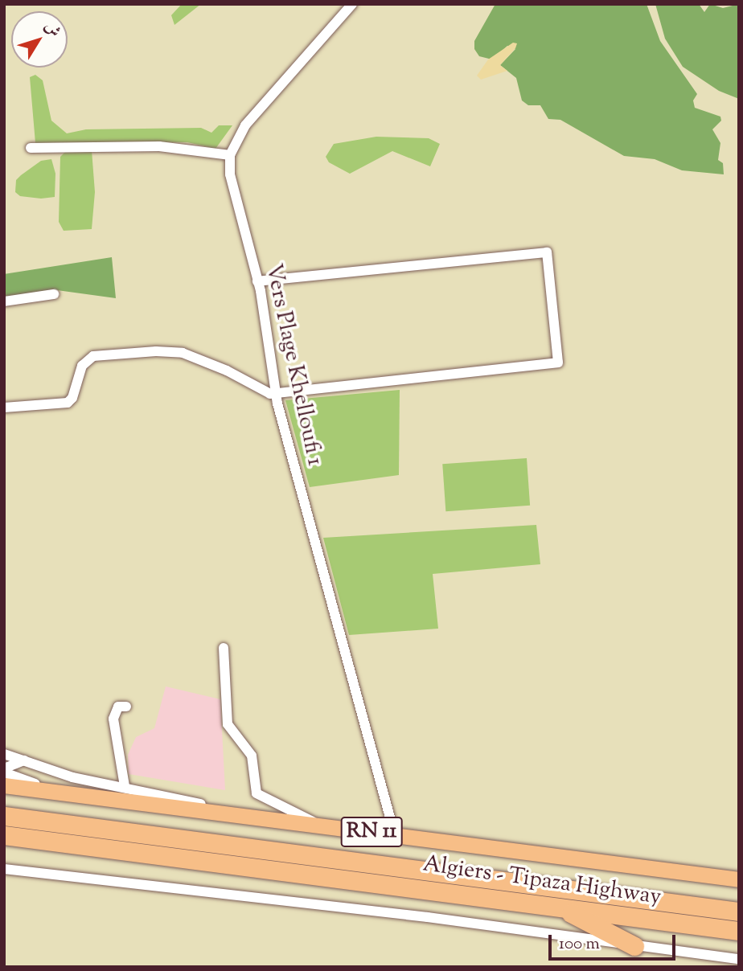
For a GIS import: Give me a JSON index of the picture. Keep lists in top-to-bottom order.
{
  "streets": {
    "highway": ["Algiers - Tipaza Highway"],
    "main road": ["RN 11"],
    "street": ["Vers Plage Khelloufi 1"]
  },
  "crossings": [
    ["Vers Plage Khelloufi 1", "RN 11"]
  ],
  "scale_bar": "100 m",
  "north": "top right"
}
